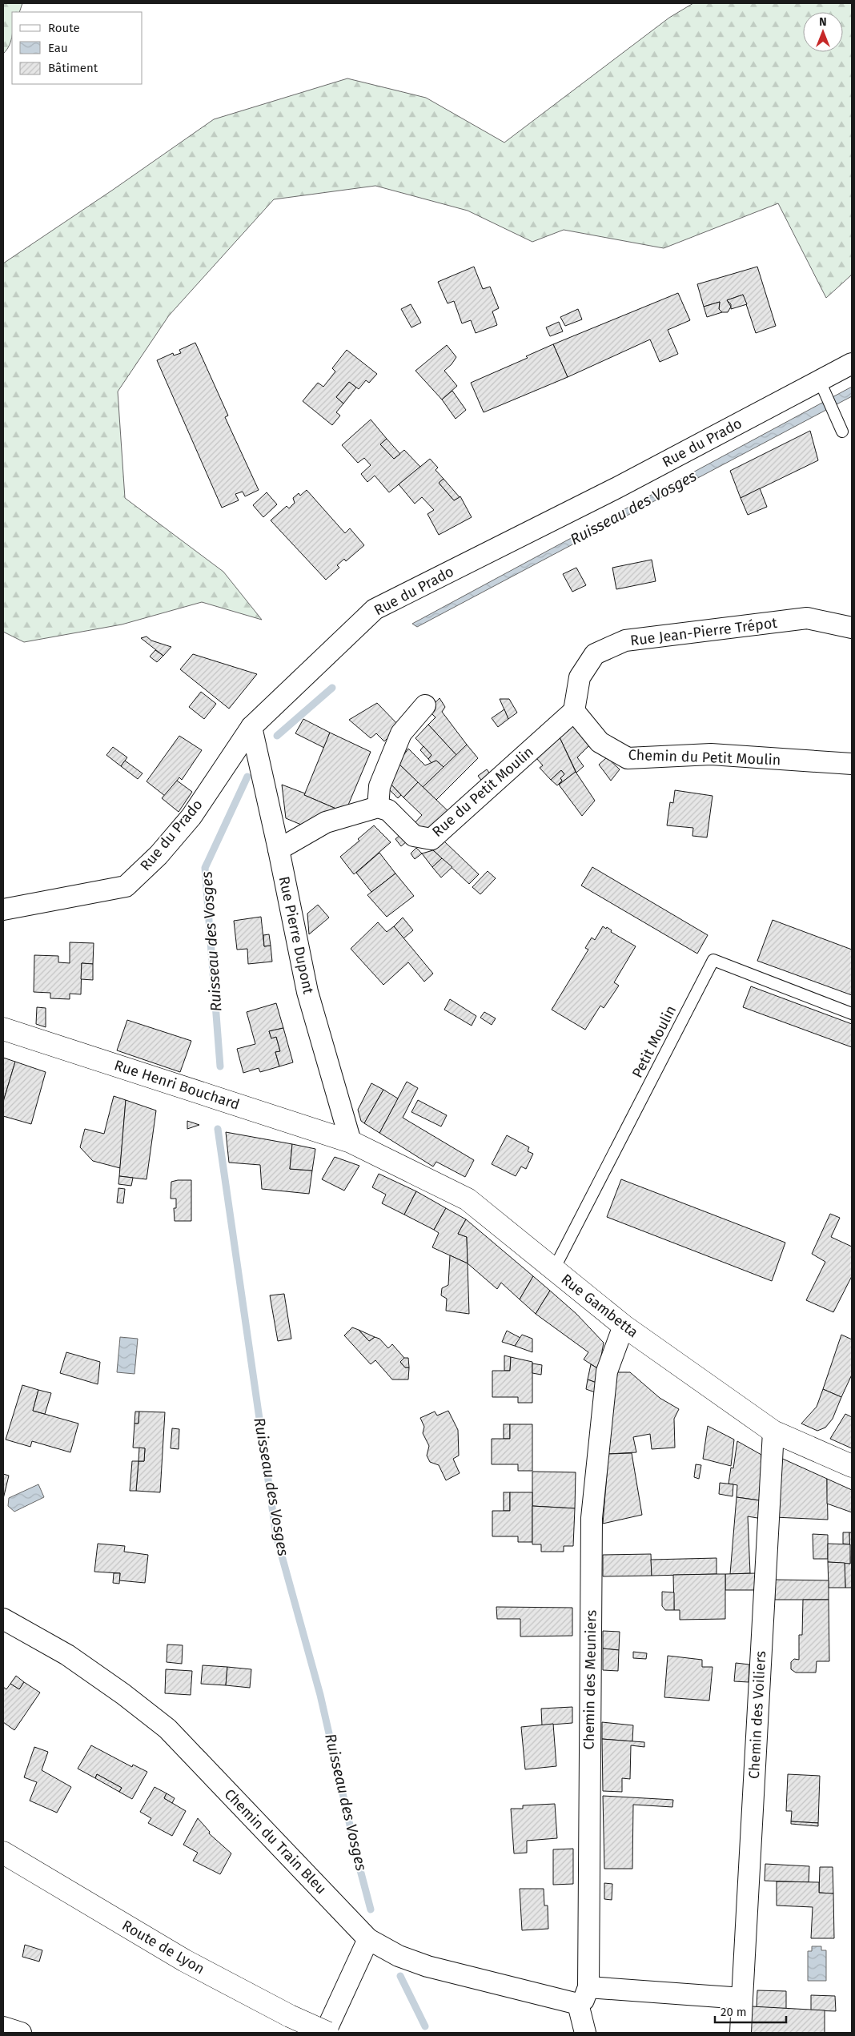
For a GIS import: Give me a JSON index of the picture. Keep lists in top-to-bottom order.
{
  "streets": {
    "street": [
      "Rue du Prado",
      "Rue Jean-Pierre Trépot",
      "Chemin du Petit Moulin",
      "Rue du Petit Moulin",
      "Rue Pierre Dupont",
      "Rue Henri Bouchard",
      "Rue Gambetta",
      "Chemin des Meuniers",
      "Chemin des Voiliers",
      "Chemin du Train Bleu",
      "Route de Lyon"
    ],
    "lane": ["Petit Moulin"]
  },
  "crossings": [
    ["Rue du Prado", "Rue Pierre Dupont"],
    ["Rue Jean-Pierre Trépot", "Chemin du Petit Moulin"],
    ["Rue Jean-Pierre Trépot", "Rue du Petit Moulin"],
    ["Chemin du Petit Moulin", "Rue du Petit Moulin"],
    ["Rue Pierre Dupont", "Rue Henri Bouchard"],
    ["Rue Pierre Dupont", "Rue Gambetta"],
    ["Petit Moulin", "Rue Gambetta"],
    ["Rue Henri Bouchard", "Rue Gambetta"],
    ["Rue Gambetta", "Chemin des Meuniers"],
    ["Rue Gambetta", "Chemin des Voiliers"],
    ["Chemin des Meuniers", "Chemin du Train Bleu"]
  ],
  "water": ["Ruisseau des Vosges"],
  "legend": ["Route", "Eau", "Bâtiment"],
  "scale_bar": "20 m",
  "north": "top"
}
